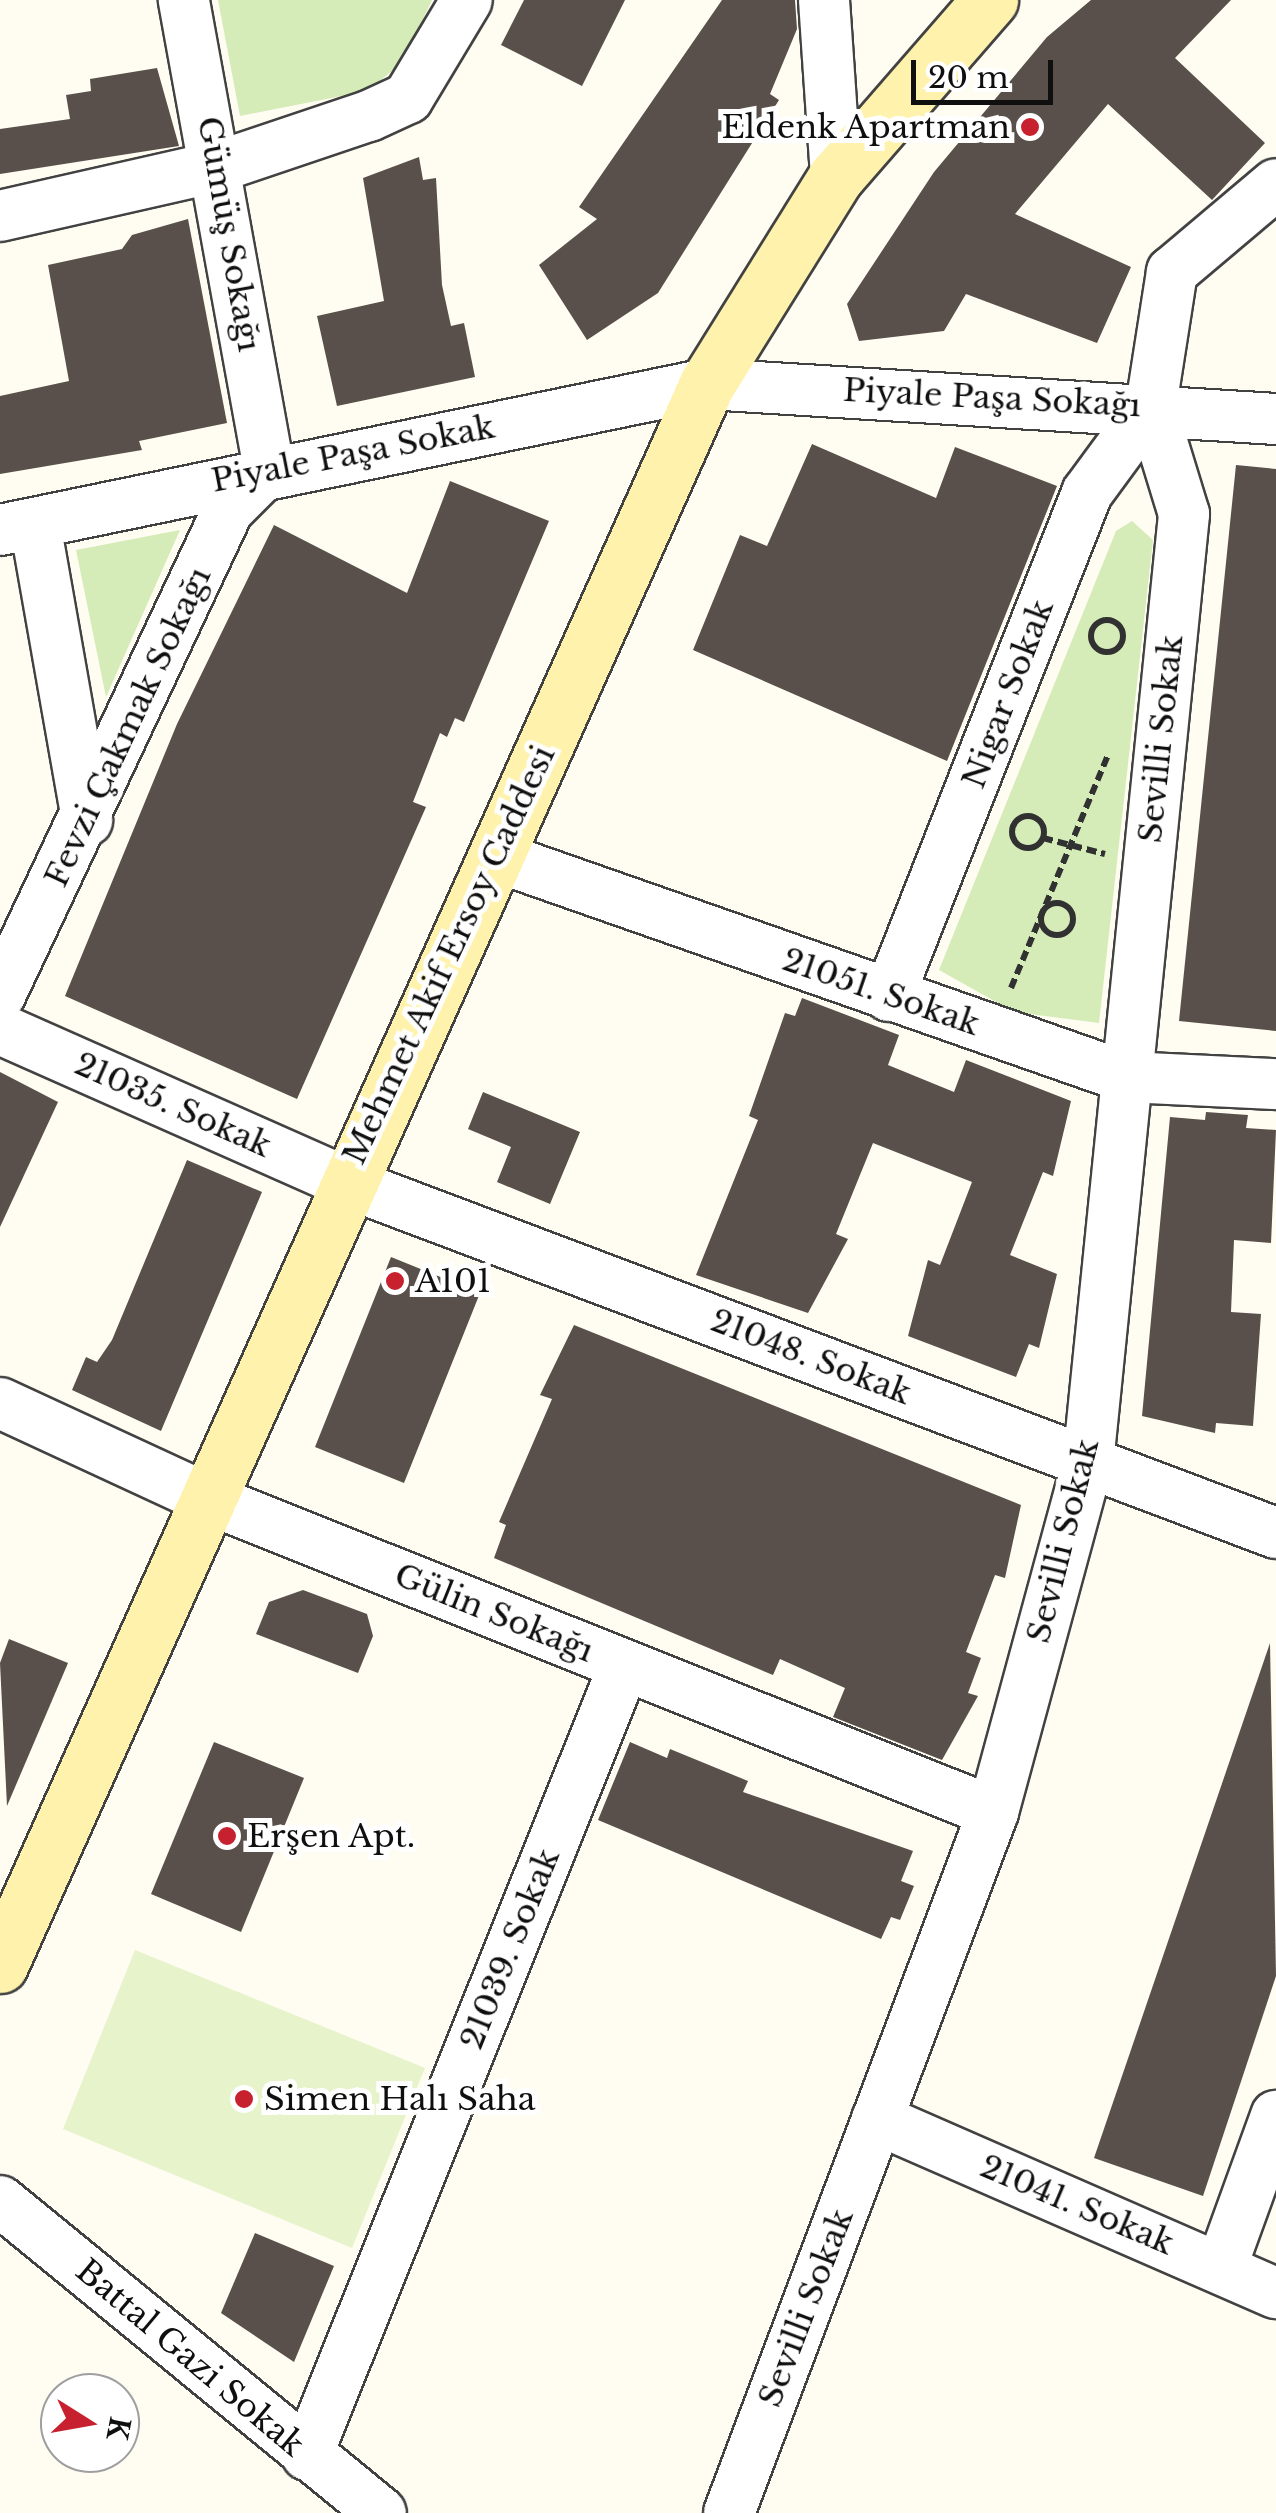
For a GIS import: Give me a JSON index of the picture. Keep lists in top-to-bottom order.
{
  "streets": {
    "main road": ["Mehmet Akif Ersoy Caddesi"],
    "street": [
      "Gümüş Sokağı",
      "Piyale Paşa Sokağı",
      "Piyale Paşa Sokak",
      "Nigar Sokak",
      "Fevzi Çakmak Sokağı",
      "Sevilli Sokak",
      "21051. Sokak",
      "21035. Sokak",
      "21048. Sokak",
      "Gülin Sokağı",
      "21039. Sokak",
      "21041. Sokak",
      "Battal Gazi Sokak"
    ]
  },
  "crossings": [
    ["Gümüş Sokağı", "Piyale Paşa Sokak"],
    ["Gümüş Sokağı", "Fevzi Çakmak Sokağı"],
    ["Piyale Paşa Sokağı", "Piyale Paşa Sokak"],
    ["Piyale Paşa Sokağı", "Nigar Sokak"],
    ["Piyale Paşa Sokağı", "Sevilli Sokak"],
    ["Piyale Paşa Sokağı", "Mehmet Akif Ersoy Caddesi"],
    ["Piyale Paşa Sokak", "Fevzi Çakmak Sokağı"],
    ["Piyale Paşa Sokak", "Mehmet Akif Ersoy Caddesi"],
    ["Nigar Sokak", "Sevilli Sokak"],
    ["Nigar Sokak", "21051. Sokak"],
    ["Sevilli Sokak", "21051. Sokak"],
    ["Sevilli Sokak", "21048. Sokak"],
    ["Sevilli Sokak", "Gülin Sokağı"],
    ["Sevilli Sokak", "21041. Sokak"],
    ["Mehmet Akif Ersoy Caddesi", "21051. Sokak"],
    ["Mehmet Akif Ersoy Caddesi", "21035. Sokak"],
    ["Mehmet Akif Ersoy Caddesi", "21048. Sokak"],
    ["Mehmet Akif Ersoy Caddesi", "Gülin Sokağı"],
    ["21035. Sokak", "21048. Sokak"],
    ["Gülin Sokağı", "21039. Sokak"],
    ["21039. Sokak", "Battal Gazi Sokak"]
  ],
  "places": [
    "Eldenk Apartman",
    "A101",
    "Erşen Apt.",
    "Simen Halı Saha"
  ],
  "scale_bar": "20 m",
  "north": "right"
}
